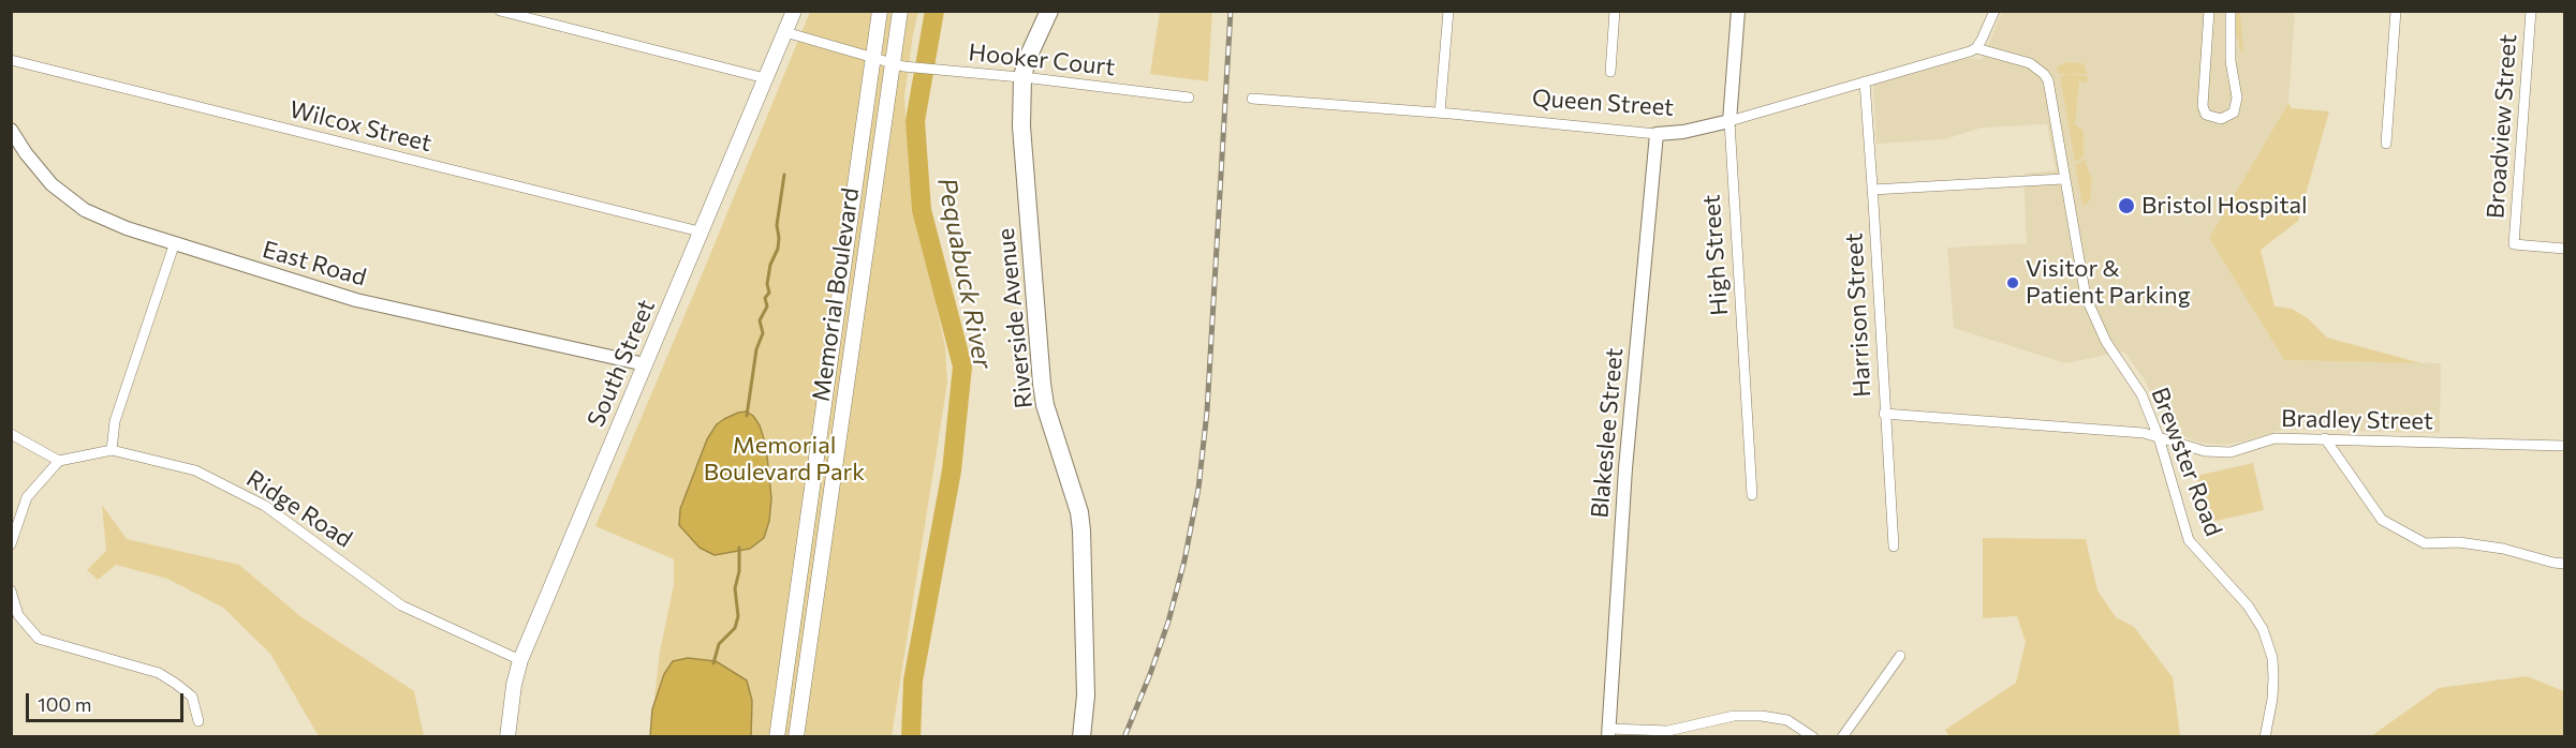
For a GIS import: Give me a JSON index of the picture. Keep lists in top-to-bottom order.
{
  "streets": {
    "highway": ["Riverside Avenue"],
    "main road": ["Memorial Boulevard", "South Street"],
    "street": [
      "Hooker Court",
      "Queen Street",
      "Wilcox Street",
      "Broadview Street",
      "High Street",
      "East Road",
      "Harrison Street",
      "Bradley Street",
      "Blakeslee Street",
      "Brewster Road",
      "Ridge Road"
    ]
  },
  "crossings": [
    ["Hooker Court", "Memorial Boulevard"],
    ["Hooker Court", "Riverside Avenue"],
    ["Hooker Court", "South Street"],
    ["Queen Street", "High Street"],
    ["Queen Street", "Harrison Street"],
    ["Queen Street", "Blakeslee Street"],
    ["Queen Street", "Brewster Road"],
    ["Wilcox Street", "South Street"],
    ["East Road", "South Street"],
    ["Harrison Street", "Bradley Street"],
    ["South Street", "Ridge Road"],
    ["Bradley Street", "Brewster Road"]
  ],
  "water": ["Pequabuck River"],
  "parks": ["Memorial Boulevard Park"],
  "places": ["Bristol Hospital", "Visitor & Patient Parking"],
  "scale_bar": "100 m"
}
